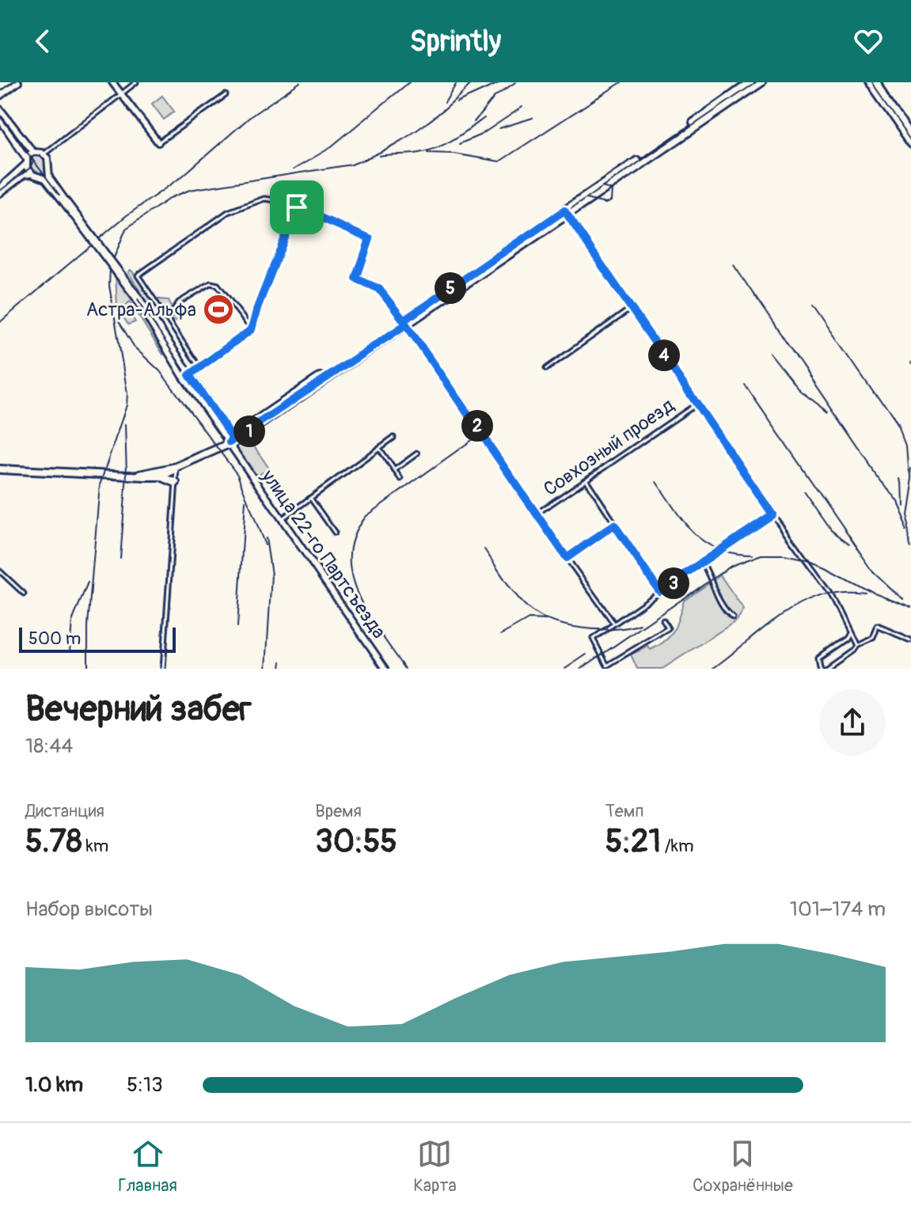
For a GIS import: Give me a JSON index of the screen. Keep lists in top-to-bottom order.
{
  "streets": {
    "main road": ["улица 22-го Партсъезда"],
    "street": ["Совхозный проезд"]
  },
  "places": {
    "sports": ["Астра-Альфа"]
  },
  "scale_bar": "500 m",
  "page": {
    "header": "Sprintly",
    "pins": [
      "5",
      "4",
      "2",
      "1",
      "3"
    ],
    "scale": "500 m",
    "heading": ["Вечерний забег", "18:44"],
    "stats": [
      ["Дистанция", "5.78 km"],
      ["Время", "30:55"],
      ["Темп", "5:21 /km"]
    ],
    "chart": ["Набор высоты", "101–174 m"],
    "list": [
      {
        "name": "1.0 km",
        "note": "5:13"
      }
    ],
    "tabs": ["Главная", "Карта", "Сохранённые"]
  }
}
